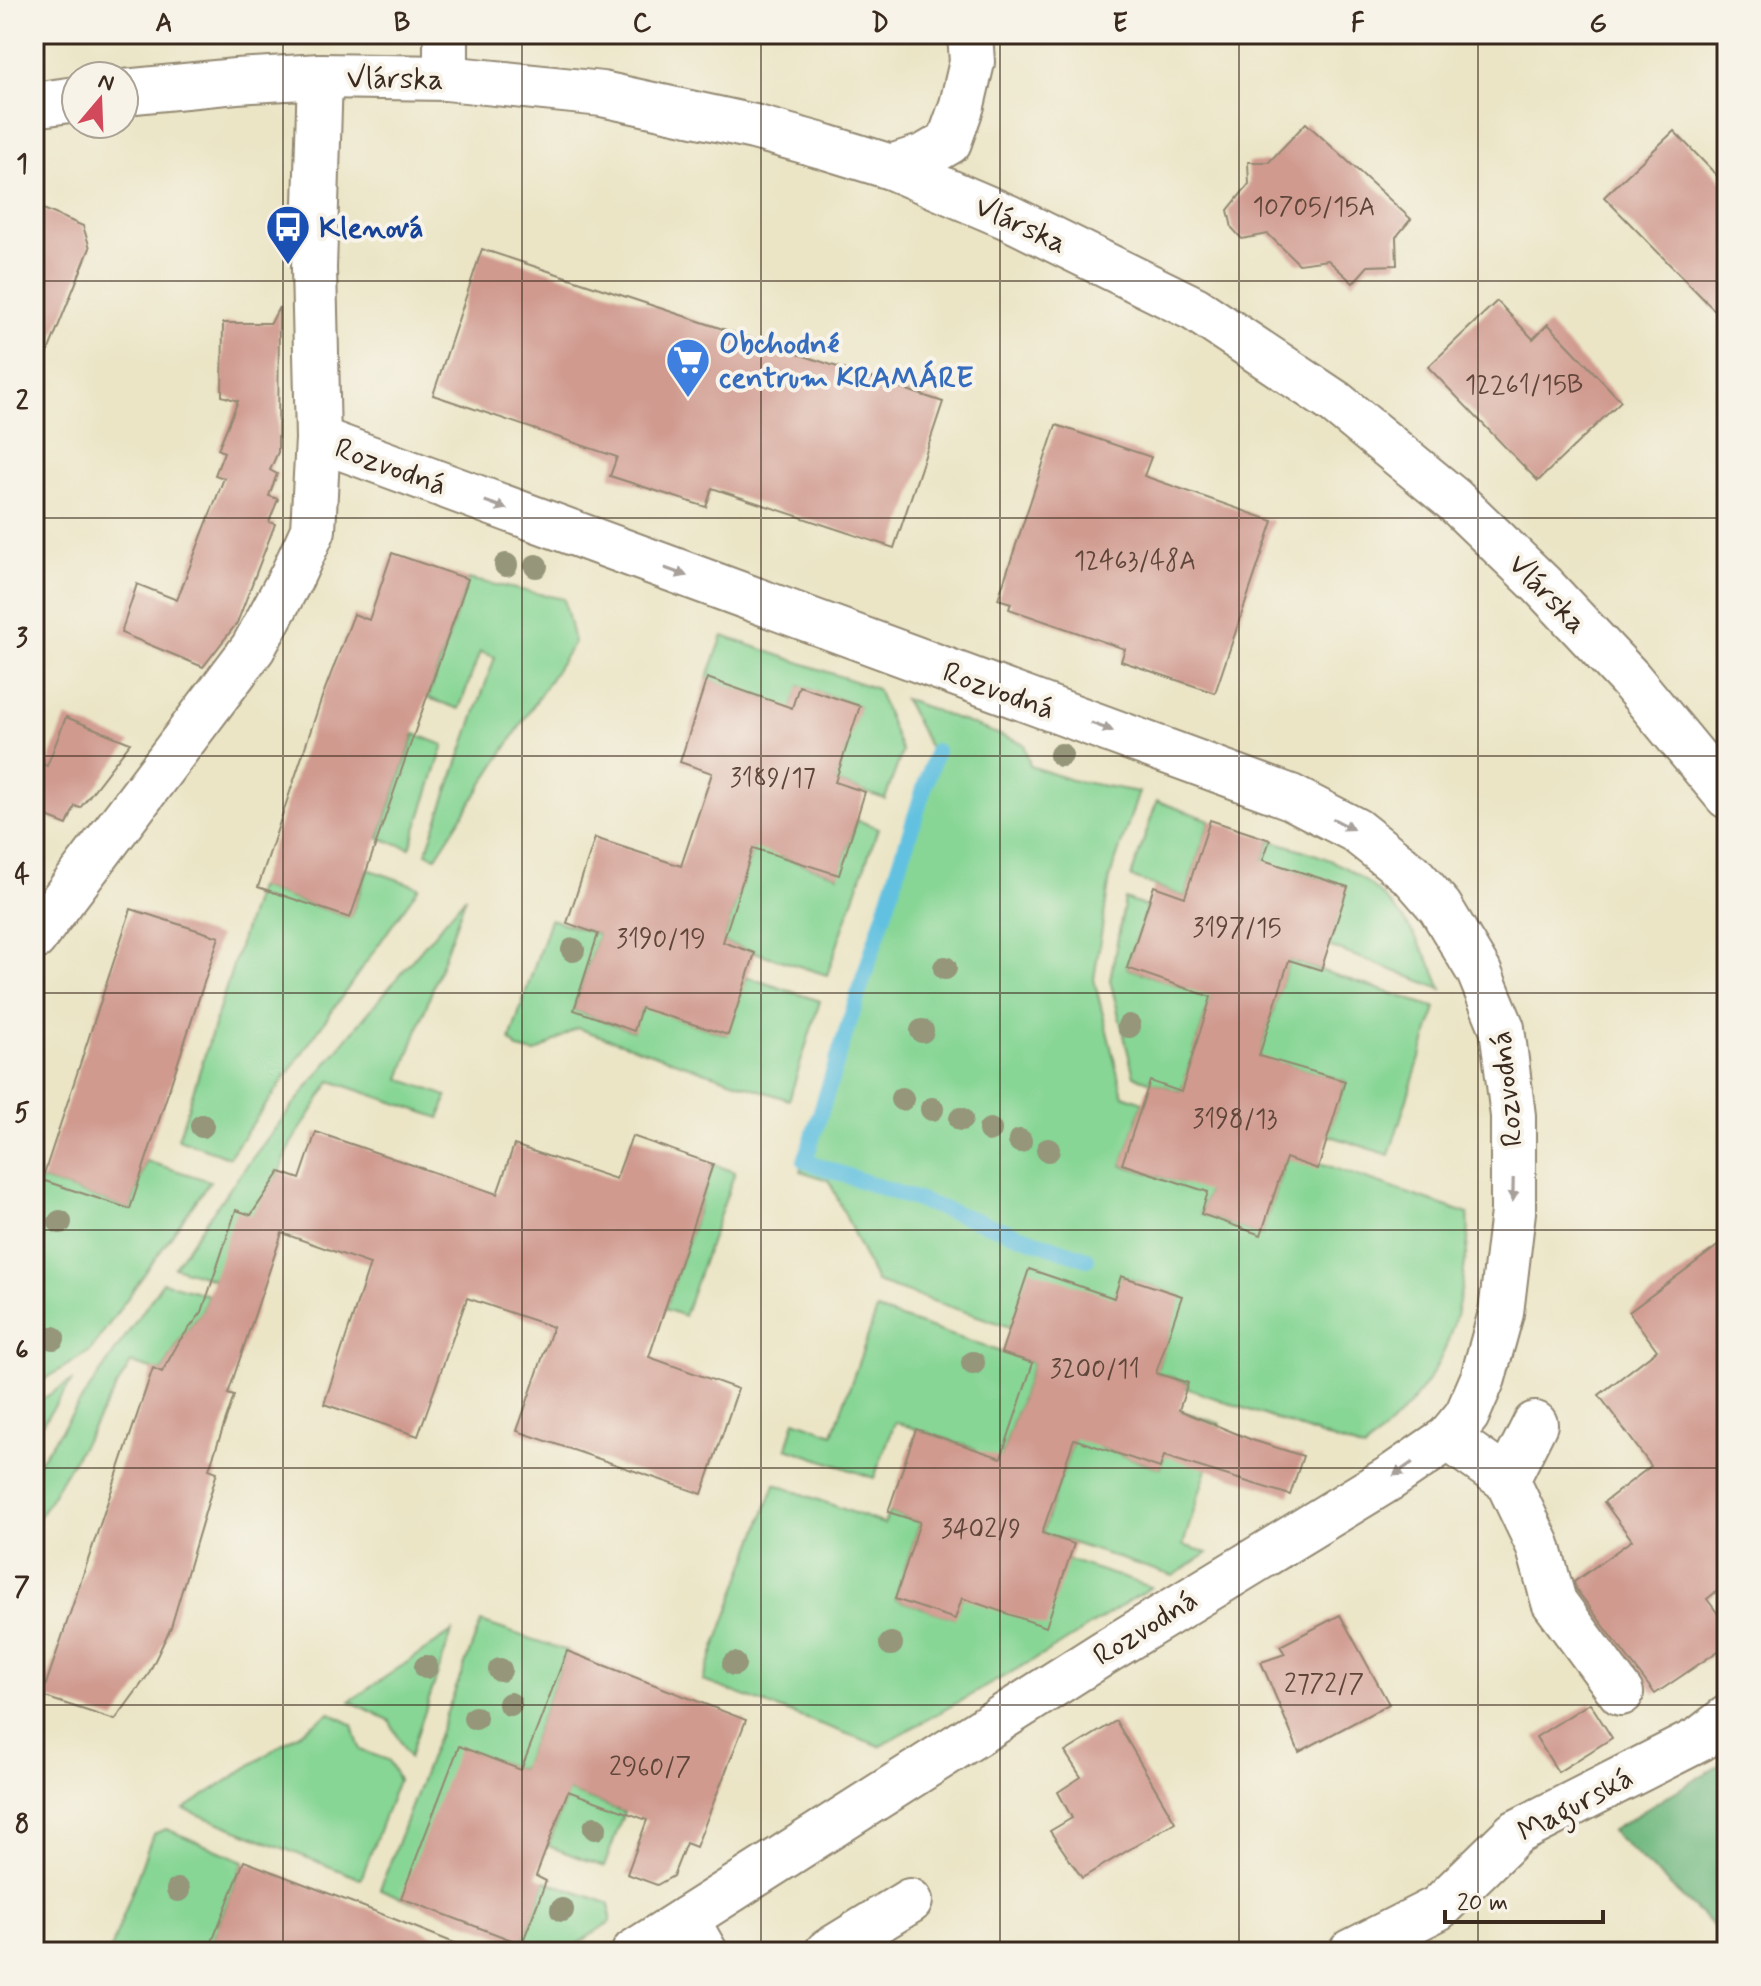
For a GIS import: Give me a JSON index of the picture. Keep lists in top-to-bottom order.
{
  "streets": {
    "street": ["Vlárska", "Rozvodná", "Magurská"]
  },
  "places": {
    "bus stop": ["Klenová"],
    "supermarket": ["Obchodné centrum KRAMÁRE"]
  },
  "house_numbers": [
    "10705/15A",
    "12261/15B",
    "12463/48A",
    "3189/17",
    "3197/15",
    "3190/19",
    "3198/13",
    "3200/11",
    "3402/9",
    "2772/7",
    "2960/7"
  ],
  "scale_bar": "20 m",
  "north": "top",
  "grid": {
    "columns": [
      "A",
      "B",
      "C",
      "D",
      "E",
      "F",
      "G"
    ],
    "rows": [
      "1",
      "2",
      "3",
      "4",
      "5",
      "6",
      "7",
      "8"
    ]
  }
}
